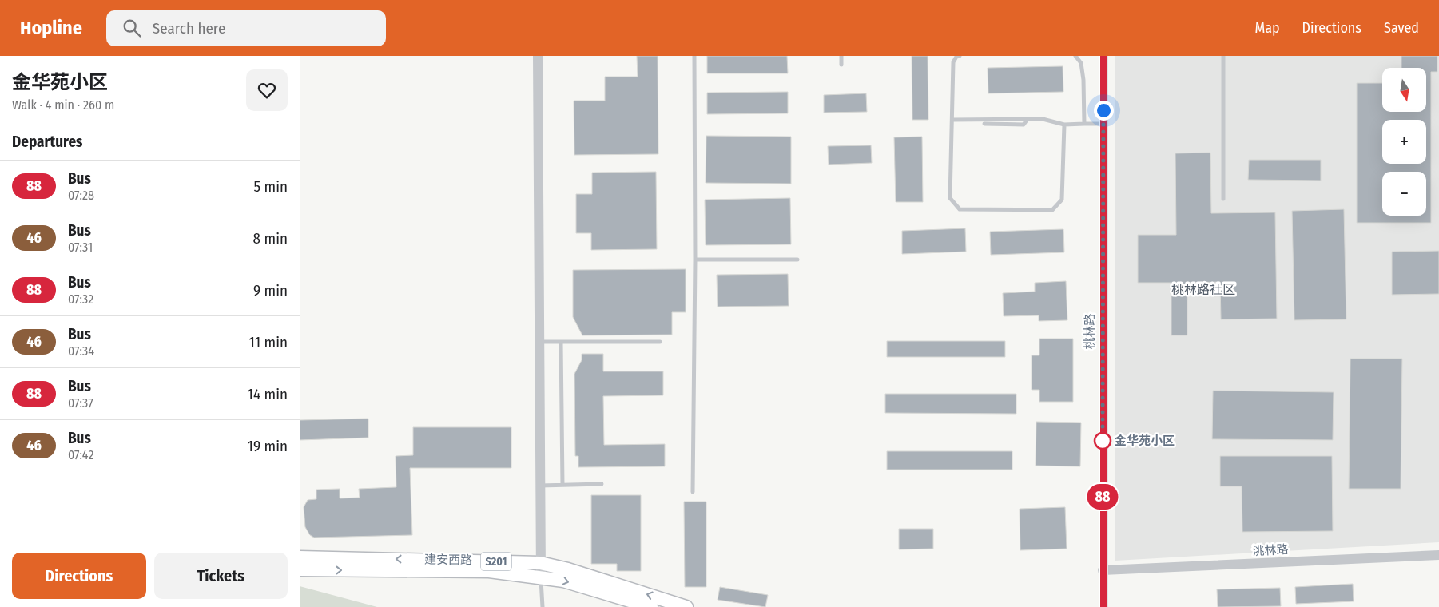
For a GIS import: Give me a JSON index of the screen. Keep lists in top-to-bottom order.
{
  "streets": {
    "main road": ["建安西路", "S201"],
    "street": ["桃林路", "洮林路"]
  },
  "crossings": [
    ["桃林路", "洮林路"]
  ],
  "districts": ["桃林路社区"],
  "places": ["金华苑小区"],
  "lines": ["bus line 88"],
  "north": "bottom",
  "page": {
    "header": "Hopline",
    "search": "Search here",
    "nav": ["Map", "Directions", "Saved"],
    "heading": [
      ["金华苑小区", "Walk · 4 min · 260 m"],
      "Departures"
    ],
    "on_map": "88",
    "map_buttons": ["+", "−"],
    "list": [
      {
        "mark": "88",
        "name": "Bus",
        "note": "07:28",
        "value": "5 min"
      },
      {
        "mark": "46",
        "name": "Bus",
        "note": "07:31",
        "value": "8 min"
      },
      {
        "mark": "88",
        "name": "Bus",
        "note": "07:32",
        "value": "9 min"
      },
      {
        "mark": "46",
        "name": "Bus",
        "note": "07:34",
        "value": "11 min"
      },
      {
        "mark": "88",
        "name": "Bus",
        "note": "07:37",
        "value": "14 min"
      },
      {
        "mark": "46",
        "name": "Bus",
        "note": "07:42",
        "value": "19 min"
      }
    ],
    "buttons": ["Directions", "Tickets"]
  }
}
